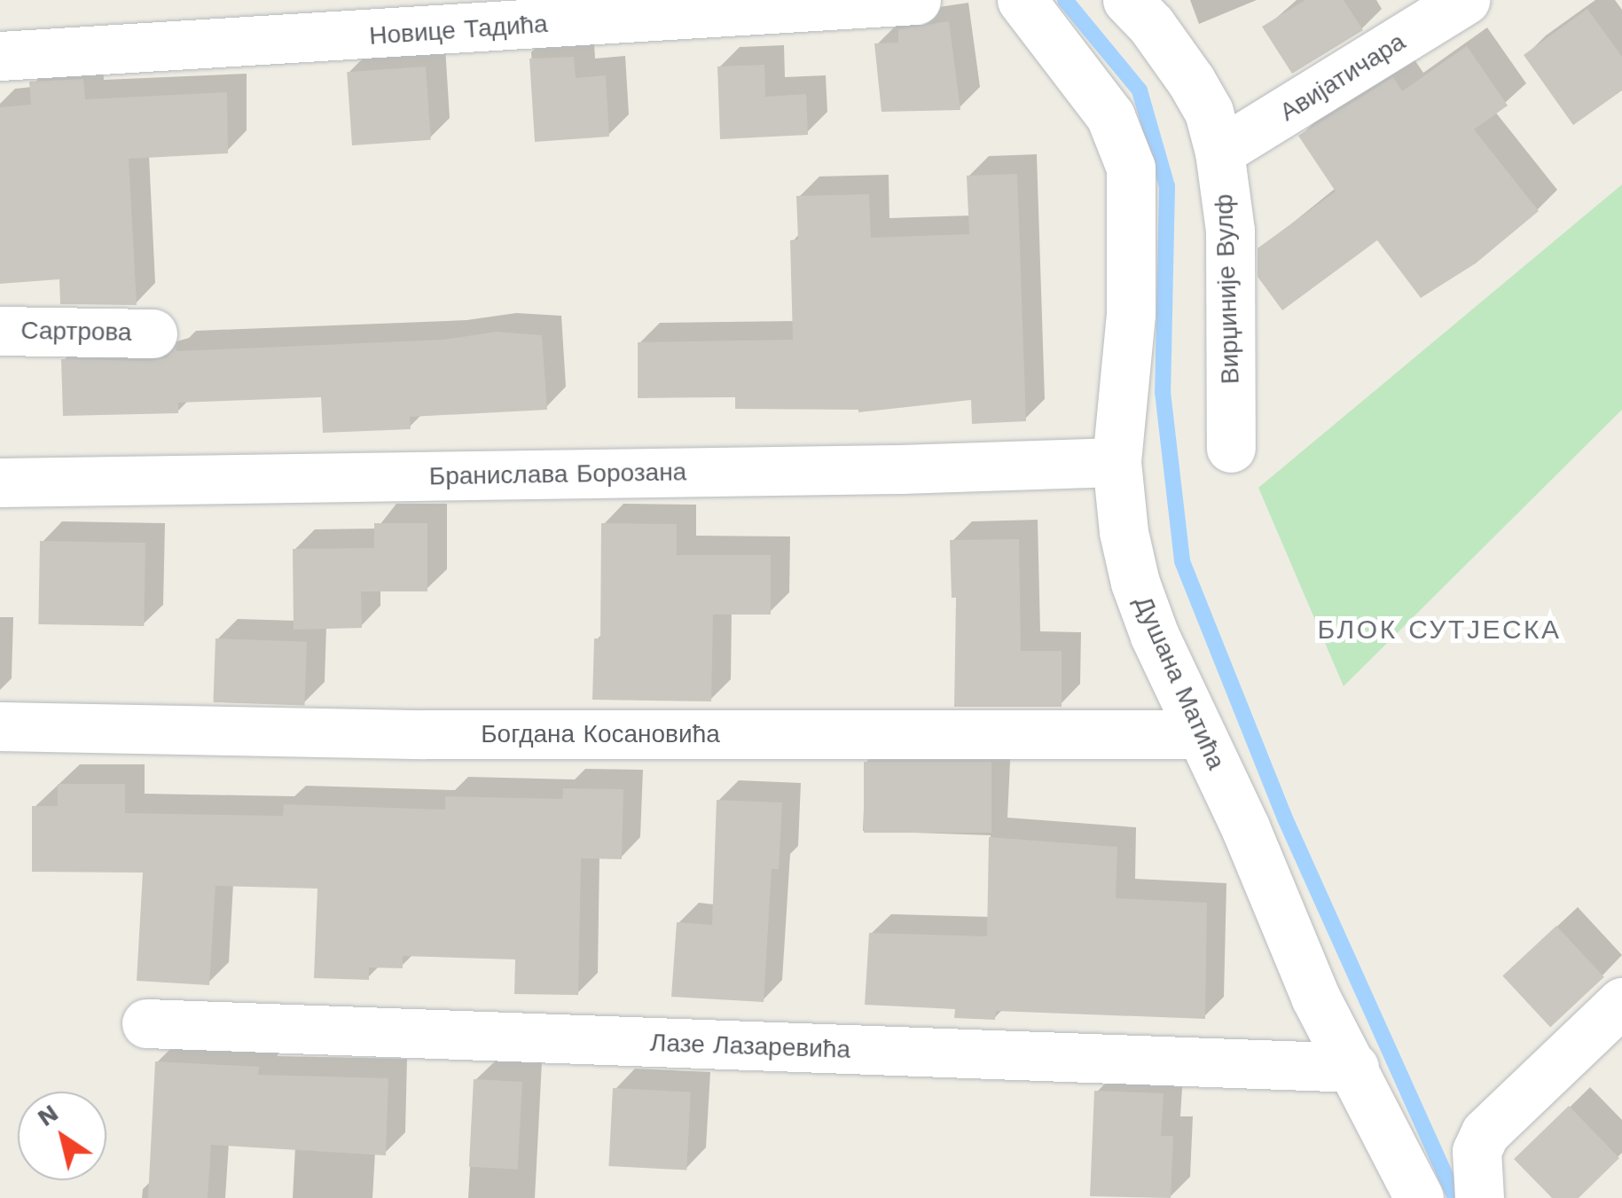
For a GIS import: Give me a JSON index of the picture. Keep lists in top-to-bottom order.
{
  "streets": {
    "street": [
      "Новице Тадића",
      "Авијатичара",
      "Вирџиније Вулф",
      "Сартрова",
      "Бранислава Борозана",
      "Душана Матића",
      "Богдана Косановића",
      "Лазе Лазаревића"
    ]
  },
  "crossings": [
    ["Авијатичара", "Вирџиније Вулф"],
    ["Бранислава Борозана", "Душана Матића"],
    ["Душана Матића", "Богдана Косановића"],
    ["Душана Матића", "Лазе Лазаревића"]
  ],
  "districts": ["БЛОК СУТЈЕСКА"],
  "north": "top left"
}
